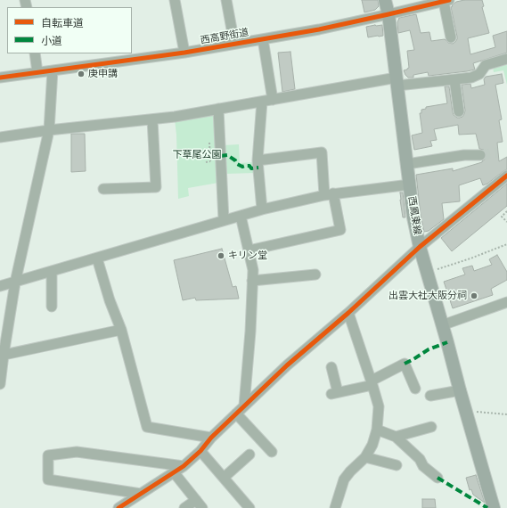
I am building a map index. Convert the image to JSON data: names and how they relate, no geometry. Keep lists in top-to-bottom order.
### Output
{
  "streets": {
    "main road": ["西鳳東線"],
    "street": ["西高野街道"]
  },
  "crossings": [
    ["西高野街道", "西鳳東線"]
  ],
  "parks": ["下草尾公園"],
  "places": ["庚申講", "キリン堂", "出雲大社大阪分祠"],
  "legend": ["自転車道", "小道"]
}
